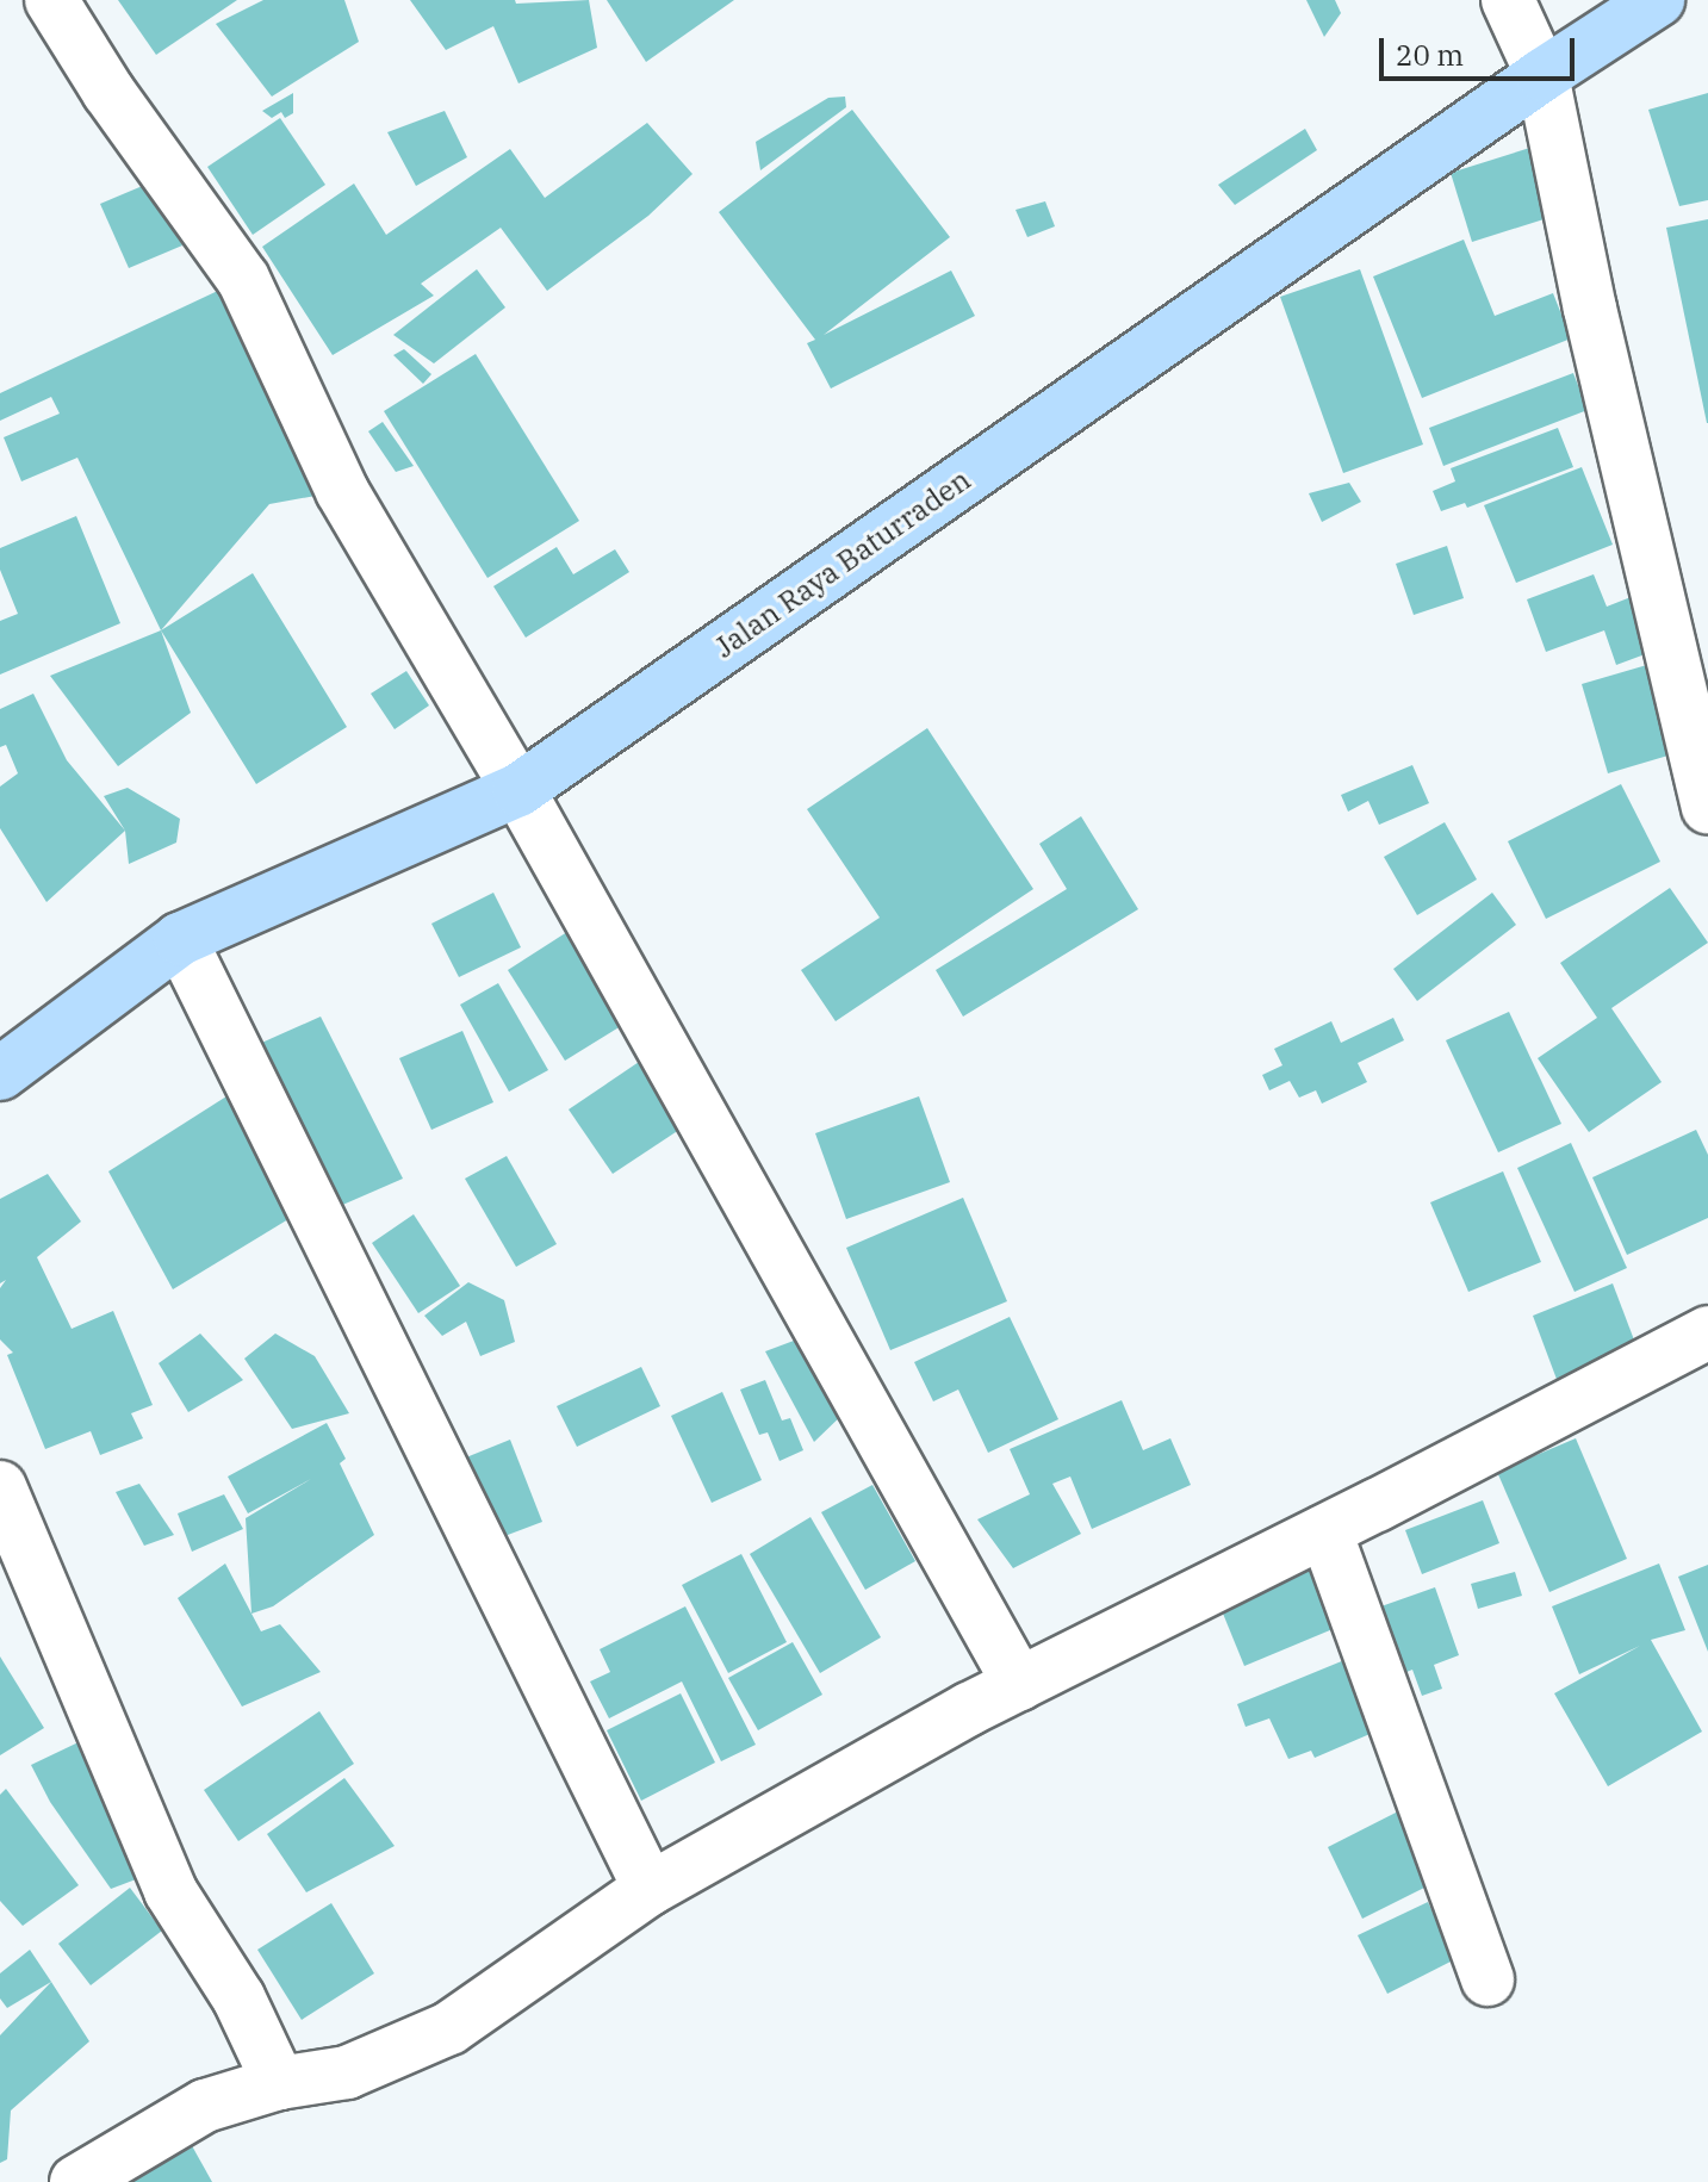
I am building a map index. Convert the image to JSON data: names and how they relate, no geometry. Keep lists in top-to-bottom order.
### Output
{
  "streets": {
    "main road": ["Jalan Raya Baturraden"]
  },
  "scale_bar": "20 m"
}
